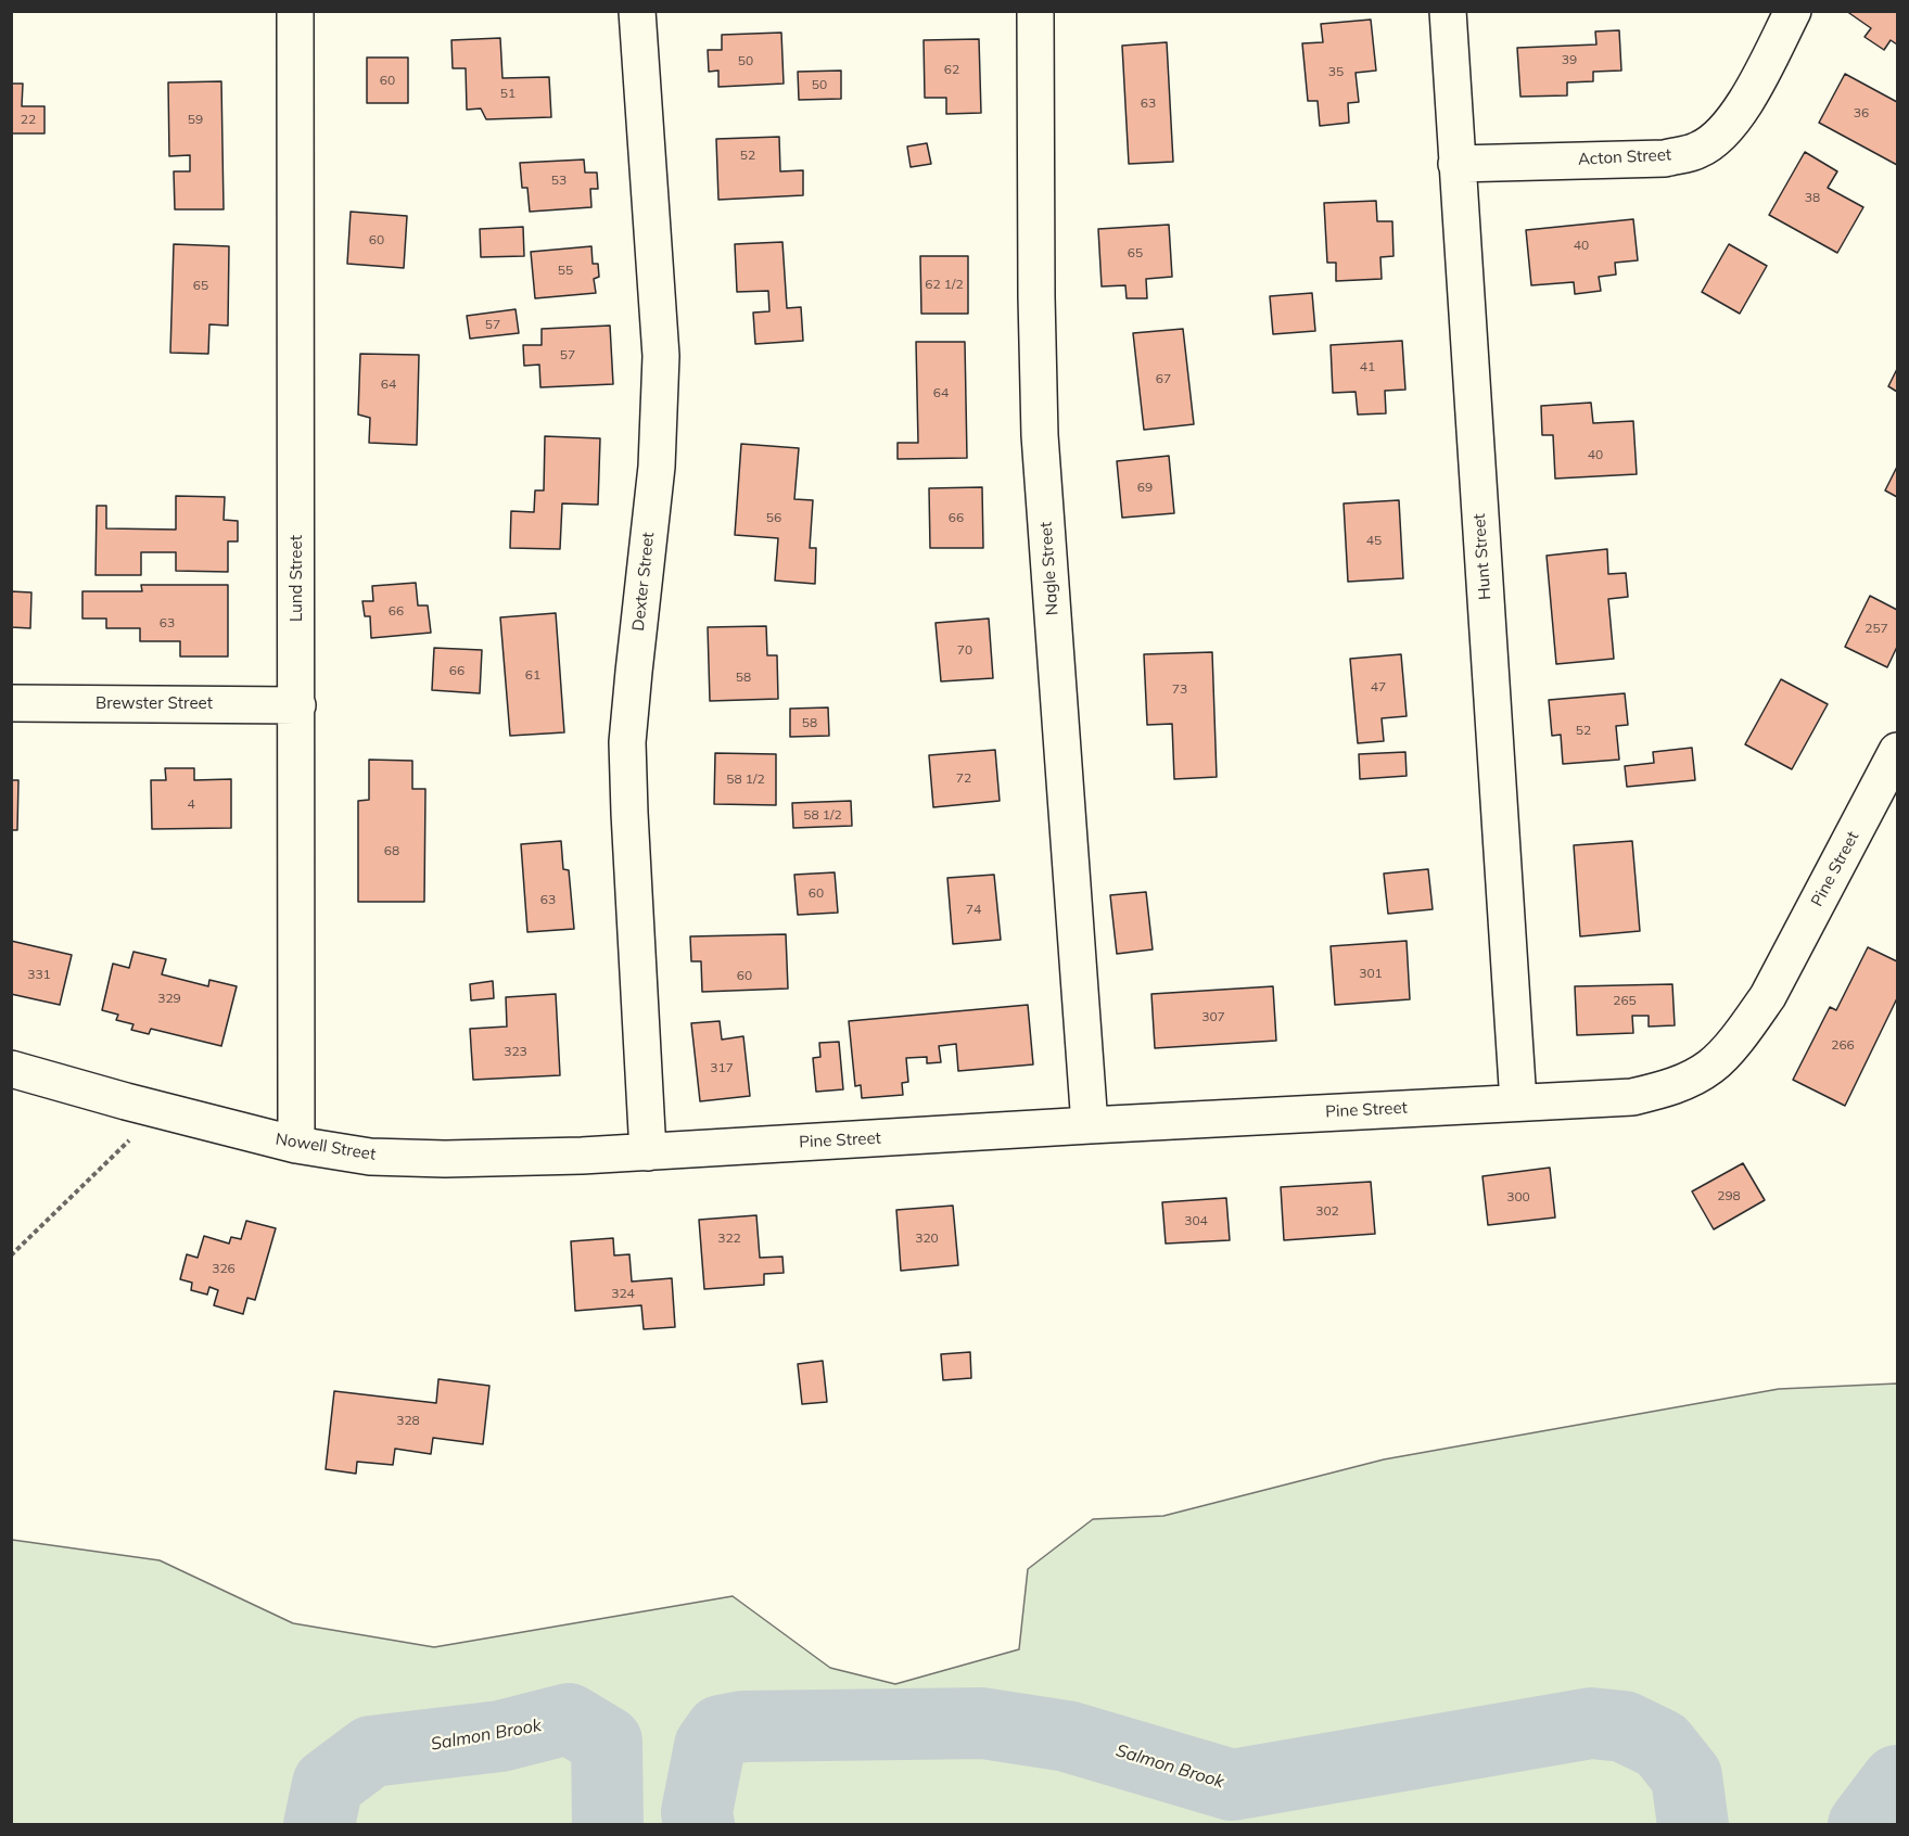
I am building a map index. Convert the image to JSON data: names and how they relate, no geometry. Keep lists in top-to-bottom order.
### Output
{
  "streets": {
    "street": [
      "Acton Street",
      "Hunt Street",
      "Nagle Street",
      "Lund Street",
      "Dexter Street",
      "Brewster Street",
      "Pine Street",
      "Nowell Street"
    ]
  },
  "crossings": [
    ["Acton Street", "Hunt Street"],
    ["Hunt Street", "Pine Street"],
    ["Nagle Street", "Pine Street"],
    ["Lund Street", "Brewster Street"],
    ["Lund Street", "Nowell Street"],
    ["Dexter Street", "Pine Street"],
    ["Dexter Street", "Nowell Street"],
    ["Pine Street", "Nowell Street"]
  ],
  "water": ["Salmon Brook"],
  "house_numbers": [
    "39",
    "50",
    "62",
    "35",
    "60",
    "50",
    "51",
    "63",
    "36",
    "22",
    "59",
    "52",
    "53",
    "38",
    "60",
    "40",
    "65",
    "55",
    "62 1/2",
    "65",
    "57",
    "57",
    "41",
    "67",
    "64",
    "64",
    "40",
    "69",
    "56",
    "66",
    "45",
    "66",
    "63",
    "257",
    "70",
    "66",
    "61",
    "58",
    "47",
    "73",
    "58",
    "52",
    "72",
    "58 1/2",
    "4",
    "58 1/2",
    "68",
    "60",
    "63",
    "74",
    "301",
    "331",
    "60",
    "329",
    "265",
    "307",
    "266",
    "323",
    "317",
    "298",
    "300",
    "302",
    "304",
    "322",
    "320",
    "326",
    "324",
    "328"
  ]
}
